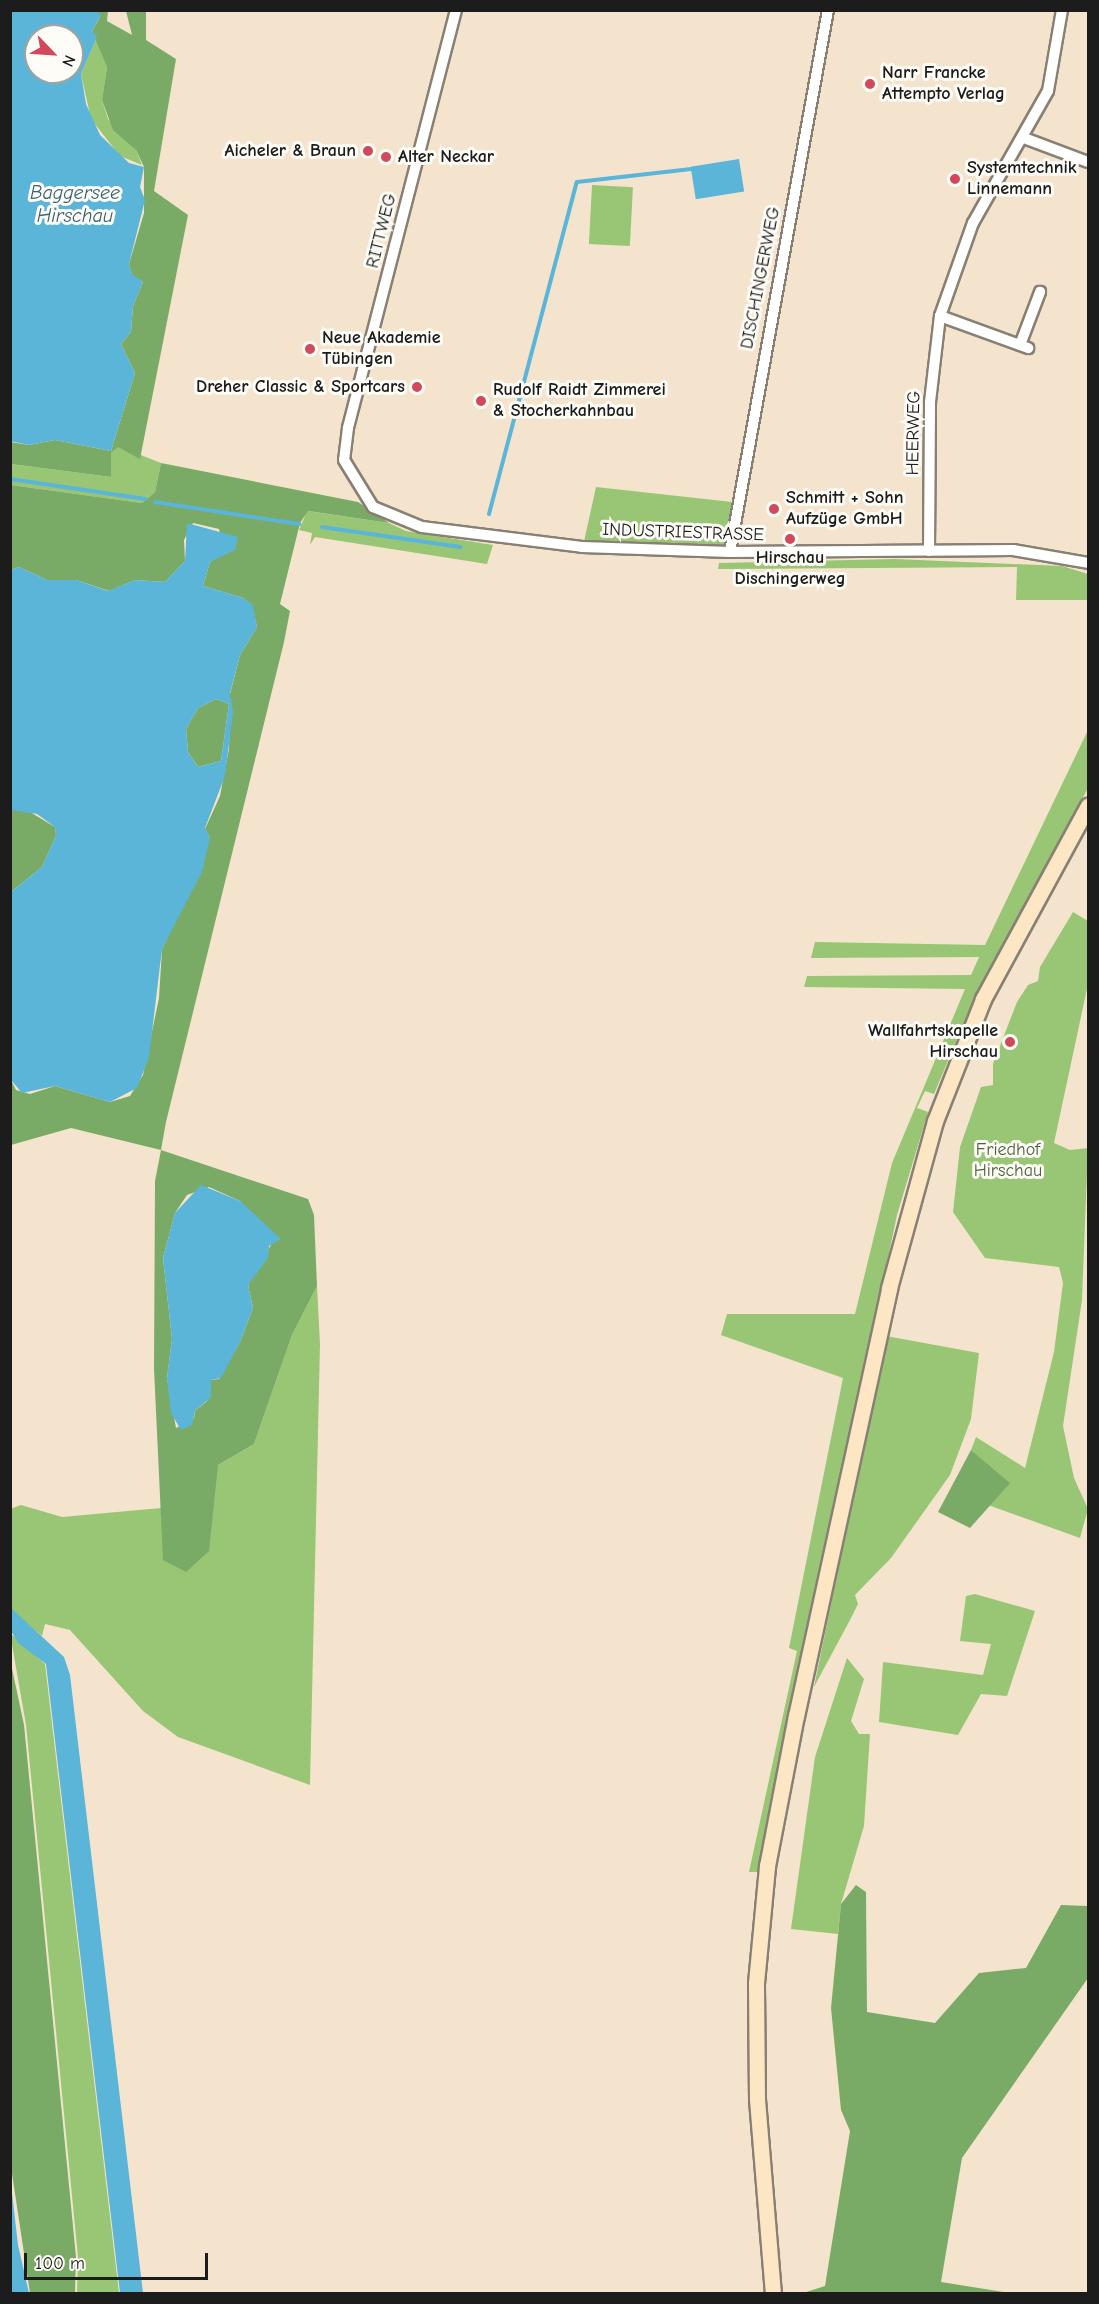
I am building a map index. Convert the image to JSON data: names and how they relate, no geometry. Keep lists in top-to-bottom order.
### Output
{
  "streets": {
    "street": [
      "RITTWEG",
      "DISCHINGERWEG",
      "HEERWEG",
      "INDUSTRIESTRASSE"
    ]
  },
  "crossings": [
    ["RITTWEG", "INDUSTRIESTRASSE"],
    ["DISCHINGERWEG", "INDUSTRIESTRASSE"],
    ["HEERWEG", "INDUSTRIESTRASSE"]
  ],
  "water": ["Baggersee Hirschau"],
  "parks": ["Friedhof Hirschau"],
  "places": [
    "Narr Francke Attempto Verlag",
    "Aicheler & Braun",
    "Alter Neckar",
    "Systemtechnik Linnemann",
    "Neue Akademie Tübingen",
    "Dreher Classic & Sportcars",
    "Rudolf Raidt Zimmerei & Stocherkahnbau",
    "Schmitt + Sohn Aufzüge GmbH",
    "Hirschau Dischingerweg",
    "Wallfahrtskapelle Hirschau"
  ],
  "scale_bar": "100 m",
  "north": "bottom right"
}
